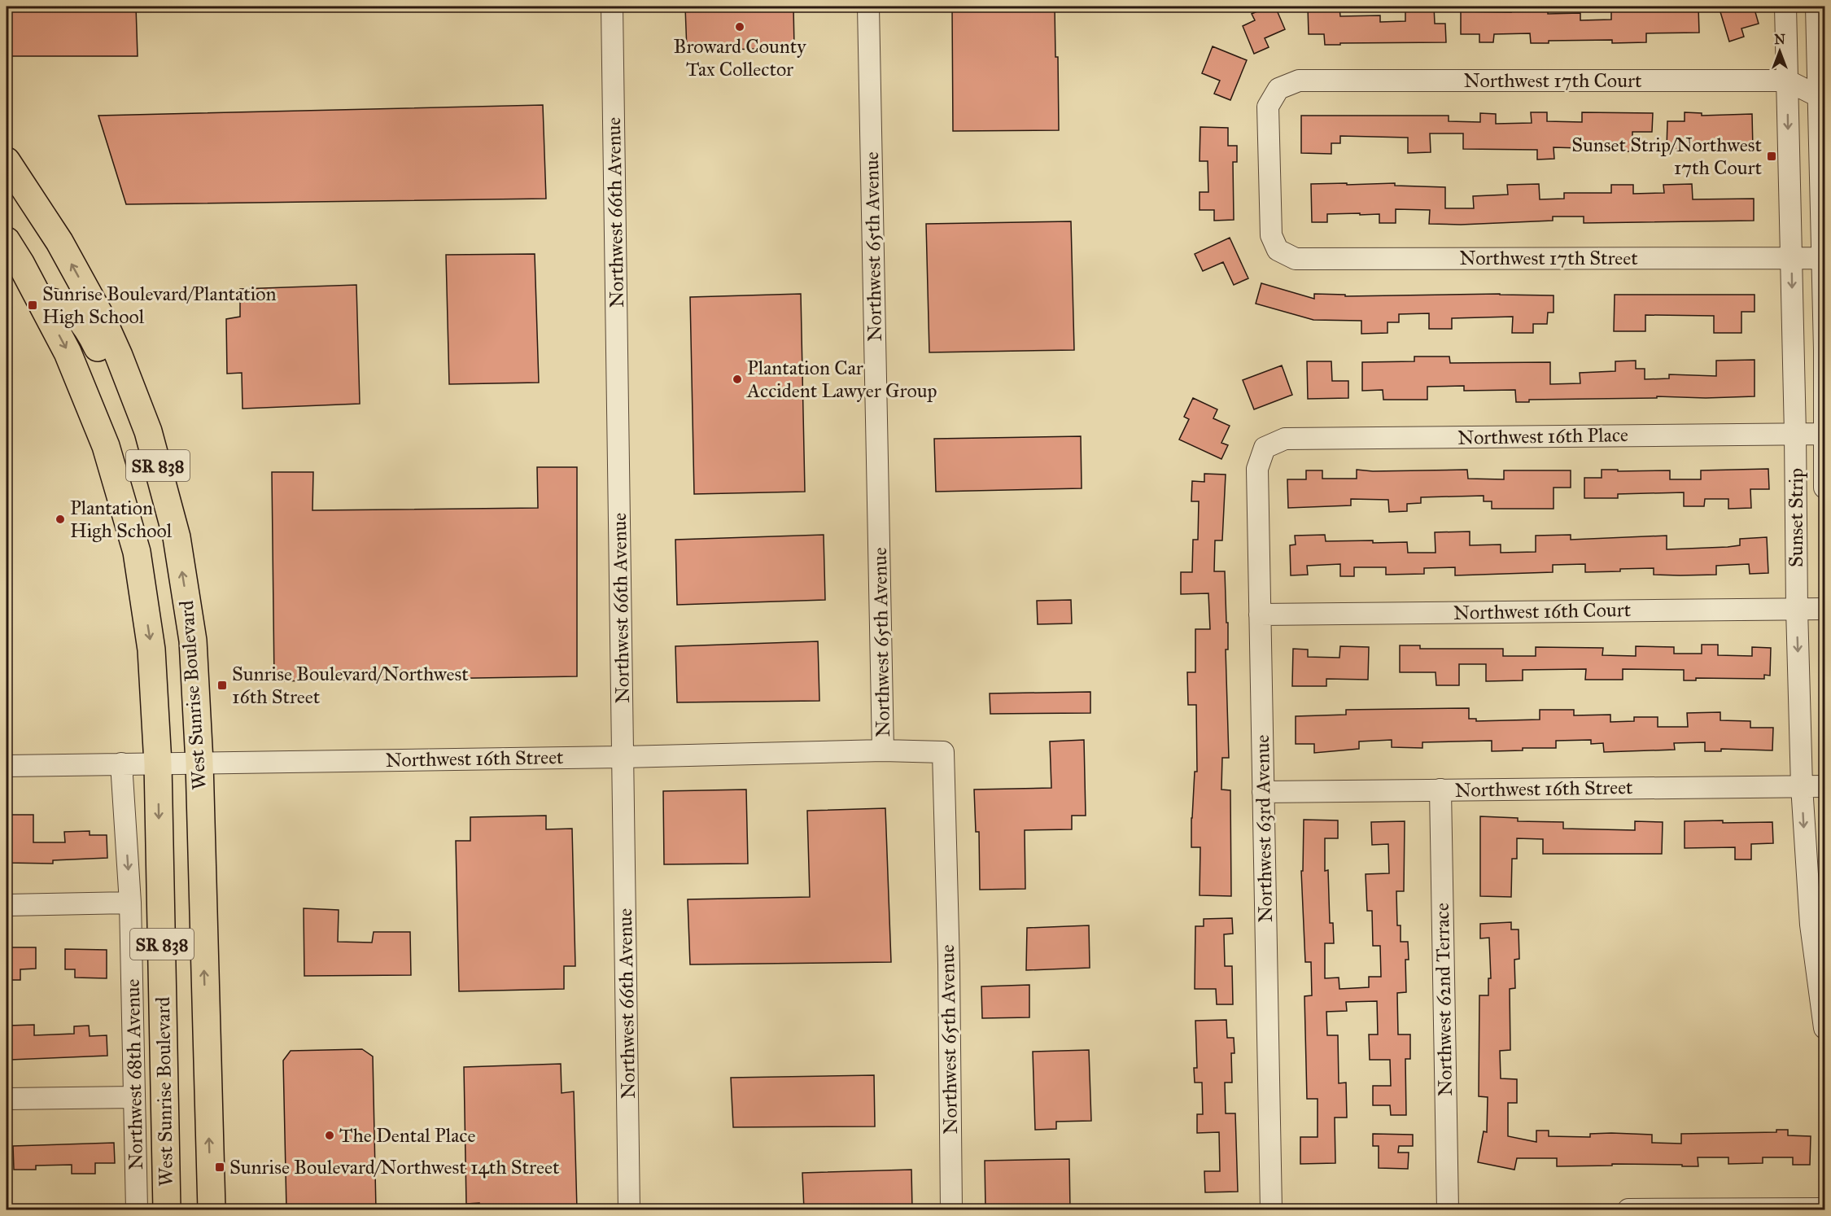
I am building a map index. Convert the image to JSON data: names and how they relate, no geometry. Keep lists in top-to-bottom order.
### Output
{
  "streets": {
    "highway": ["SR 838", "West Sunrise Boulevard"],
    "street": [
      "Northwest 17th Court",
      "Northwest 66th Avenue",
      "Northwest 65th Avenue",
      "Northwest 17th Street",
      "Northwest 16th Place",
      "Sunset Strip",
      "Northwest 16th Court",
      "Northwest 16th Street",
      "Northwest 63rd Avenue",
      "Northwest 62nd Terrace",
      "Northwest 68th Avenue"
    ]
  },
  "crossings": [
    ["Northwest 17th Court", "Northwest 17th Street"],
    ["Northwest 17th Court", "Sunset Strip"],
    ["Northwest 66th Avenue", "Northwest 16th Street"],
    ["Northwest 65th Avenue", "Northwest 16th Street"],
    ["Northwest 17th Street", "Sunset Strip"],
    ["Northwest 16th Place", "Sunset Strip"],
    ["Northwest 16th Place", "Northwest 63rd Avenue"],
    ["Sunset Strip", "Northwest 16th Court"],
    ["Sunset Strip", "Northwest 16th Street"],
    ["Northwest 16th Court", "Northwest 63rd Avenue"],
    ["West Sunrise Boulevard", "Northwest 16th Street"],
    ["Northwest 16th Street", "Northwest 63rd Avenue"],
    ["Northwest 16th Street", "Northwest 62nd Terrace"],
    ["Northwest 16th Street", "Northwest 68th Avenue"]
  ],
  "places": {
    "other": [
      "Broward County Tax Collector",
      "Plantation Car Accident Lawyer Group",
      "Plantation High School",
      "The Dental Place"
    ],
    "transit": [
      "Sunset Strip/Northwest 17th Court",
      "Sunrise Boulevard/Plantation High School",
      "Sunrise Boulevard/Northwest 16th Street",
      "Sunrise Boulevard/Northwest 14th Street"
    ]
  },
  "north": "top"
}
